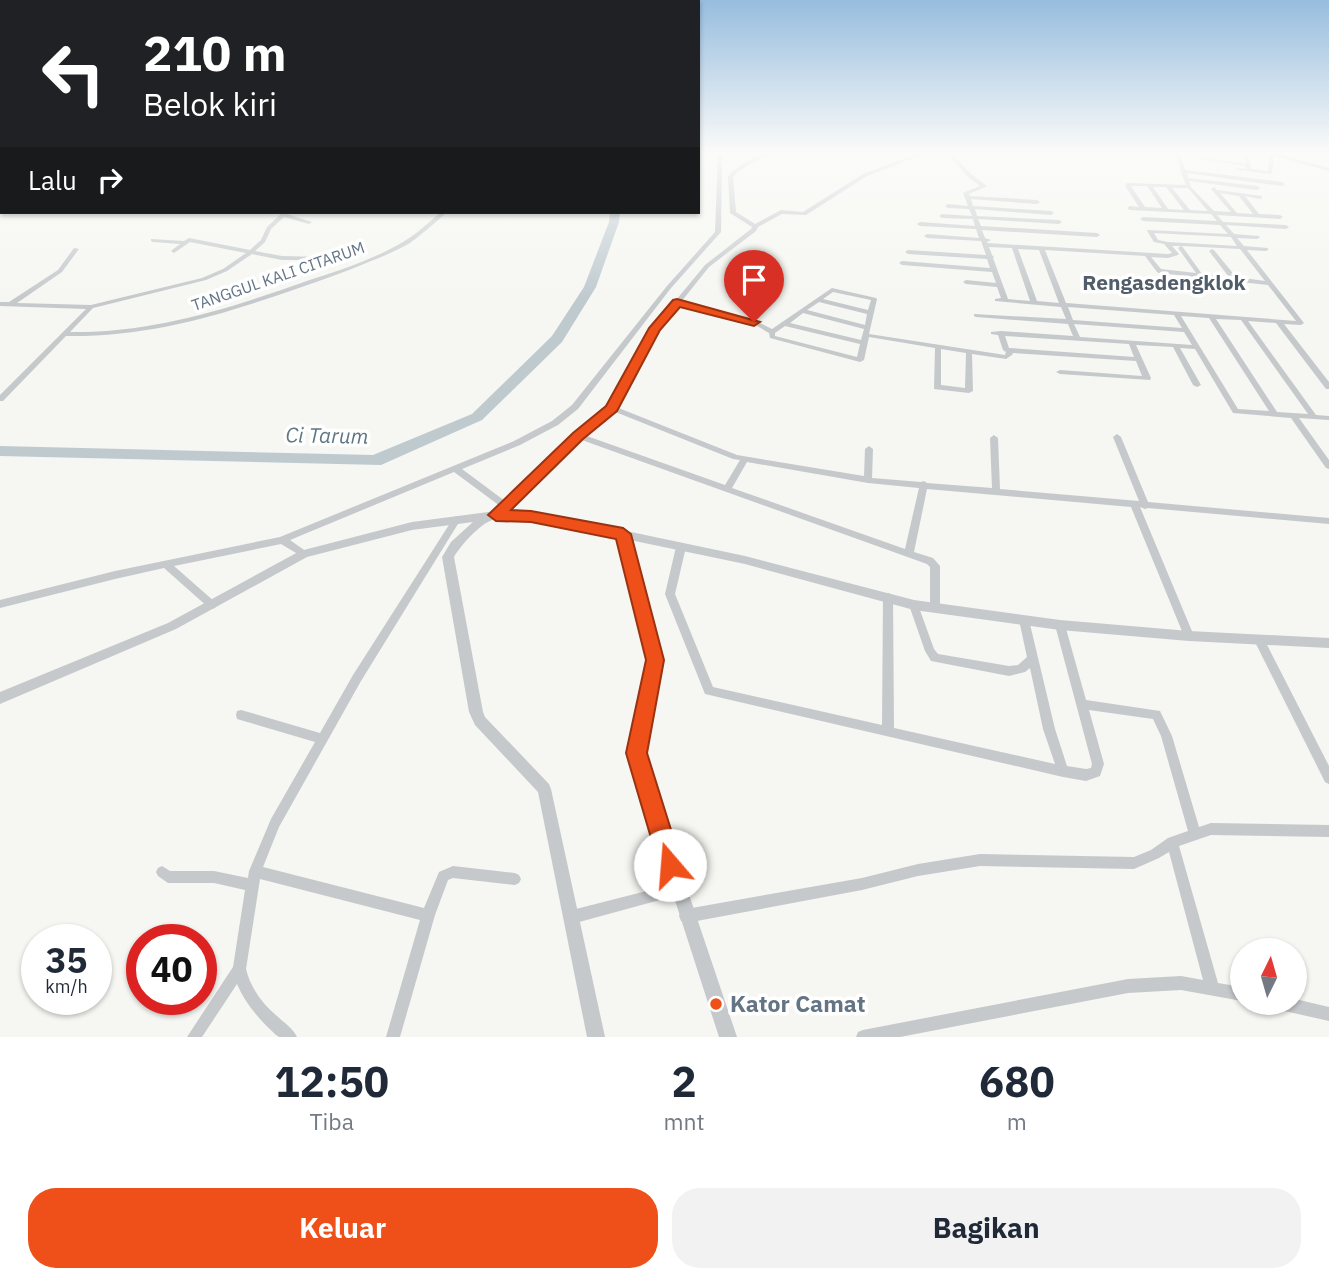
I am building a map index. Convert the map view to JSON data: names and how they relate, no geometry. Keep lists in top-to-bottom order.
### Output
{
  "streets": {
    "street": ["TANGGUL KALI CITARUM"]
  },
  "districts": ["Rengasdengklok"],
  "water": ["Ci Tarum"],
  "places": ["Kator Camat"],
  "north": "top",
  "page": {
    "turn": ["210 m", "Belok kiri"],
    "then": "Lalu",
    "speed": "35 km/h",
    "limit": "40",
    "eta": [
      "12:50",
      "Tiba",
      "2",
      "mnt",
      "680",
      "m"
    ],
    "buttons": ["Keluar", "Bagikan"]
  }
}
